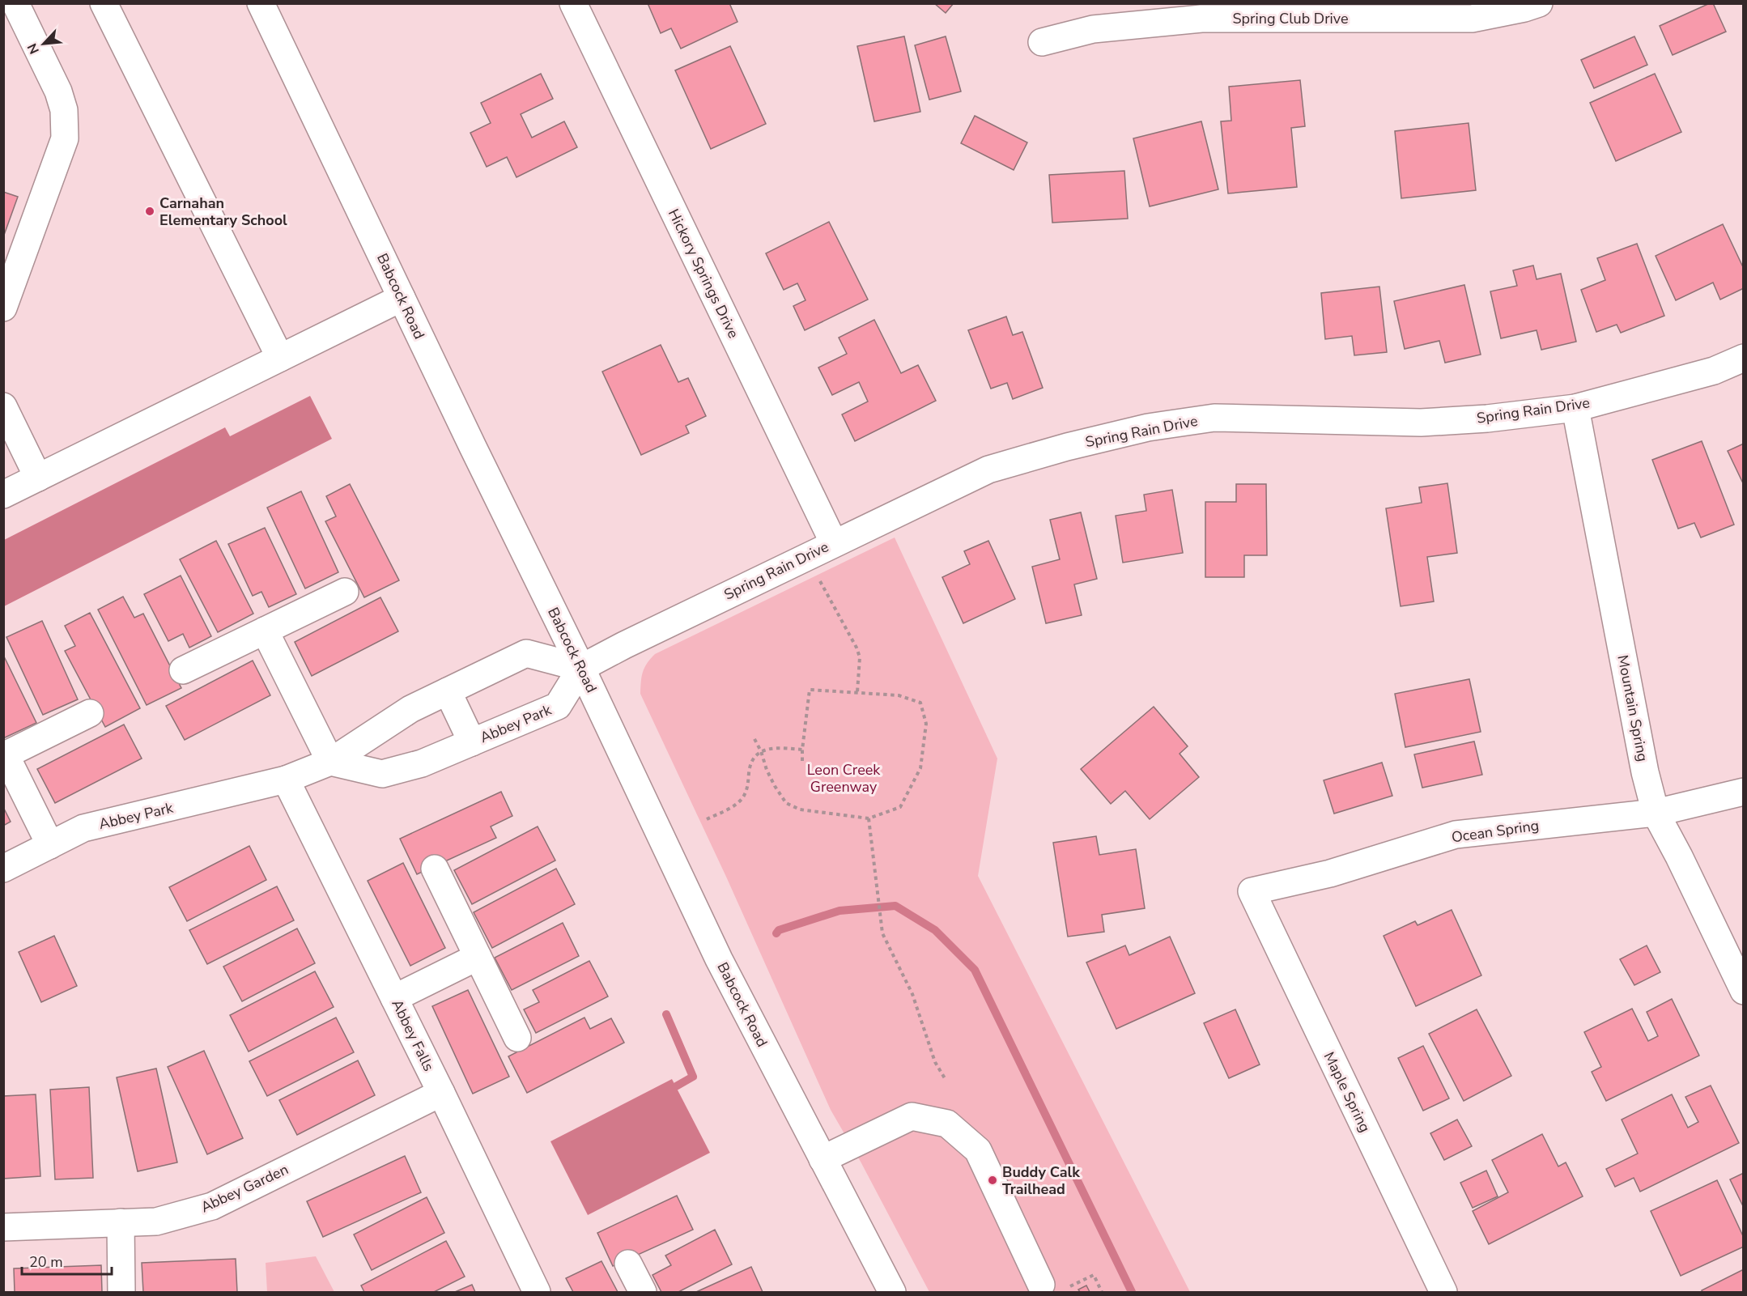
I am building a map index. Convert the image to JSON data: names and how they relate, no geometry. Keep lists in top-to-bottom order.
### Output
{
  "streets": {
    "street": [
      "Spring Club Drive",
      "Hickory Springs Drive",
      "Babcock Road",
      "Spring Rain Drive",
      "Mountain Spring",
      "Abbey Park",
      "Ocean Spring",
      "Abbey Falls",
      "Maple Spring",
      "Abbey Garden"
    ]
  },
  "crossings": [
    ["Hickory Springs Drive", "Spring Rain Drive"],
    ["Babcock Road", "Spring Rain Drive"],
    ["Babcock Road", "Abbey Park"],
    ["Spring Rain Drive", "Mountain Spring"],
    ["Spring Rain Drive", "Abbey Park"],
    ["Mountain Spring", "Ocean Spring"],
    ["Abbey Park", "Abbey Falls"],
    ["Ocean Spring", "Maple Spring"],
    ["Abbey Falls", "Abbey Garden"]
  ],
  "parks": ["Leon Creek Greenway"],
  "places": ["Carnahan Elementary School", "Buddy Calk Trailhead"],
  "scale_bar": "20 m",
  "north": "bottom left"
}
